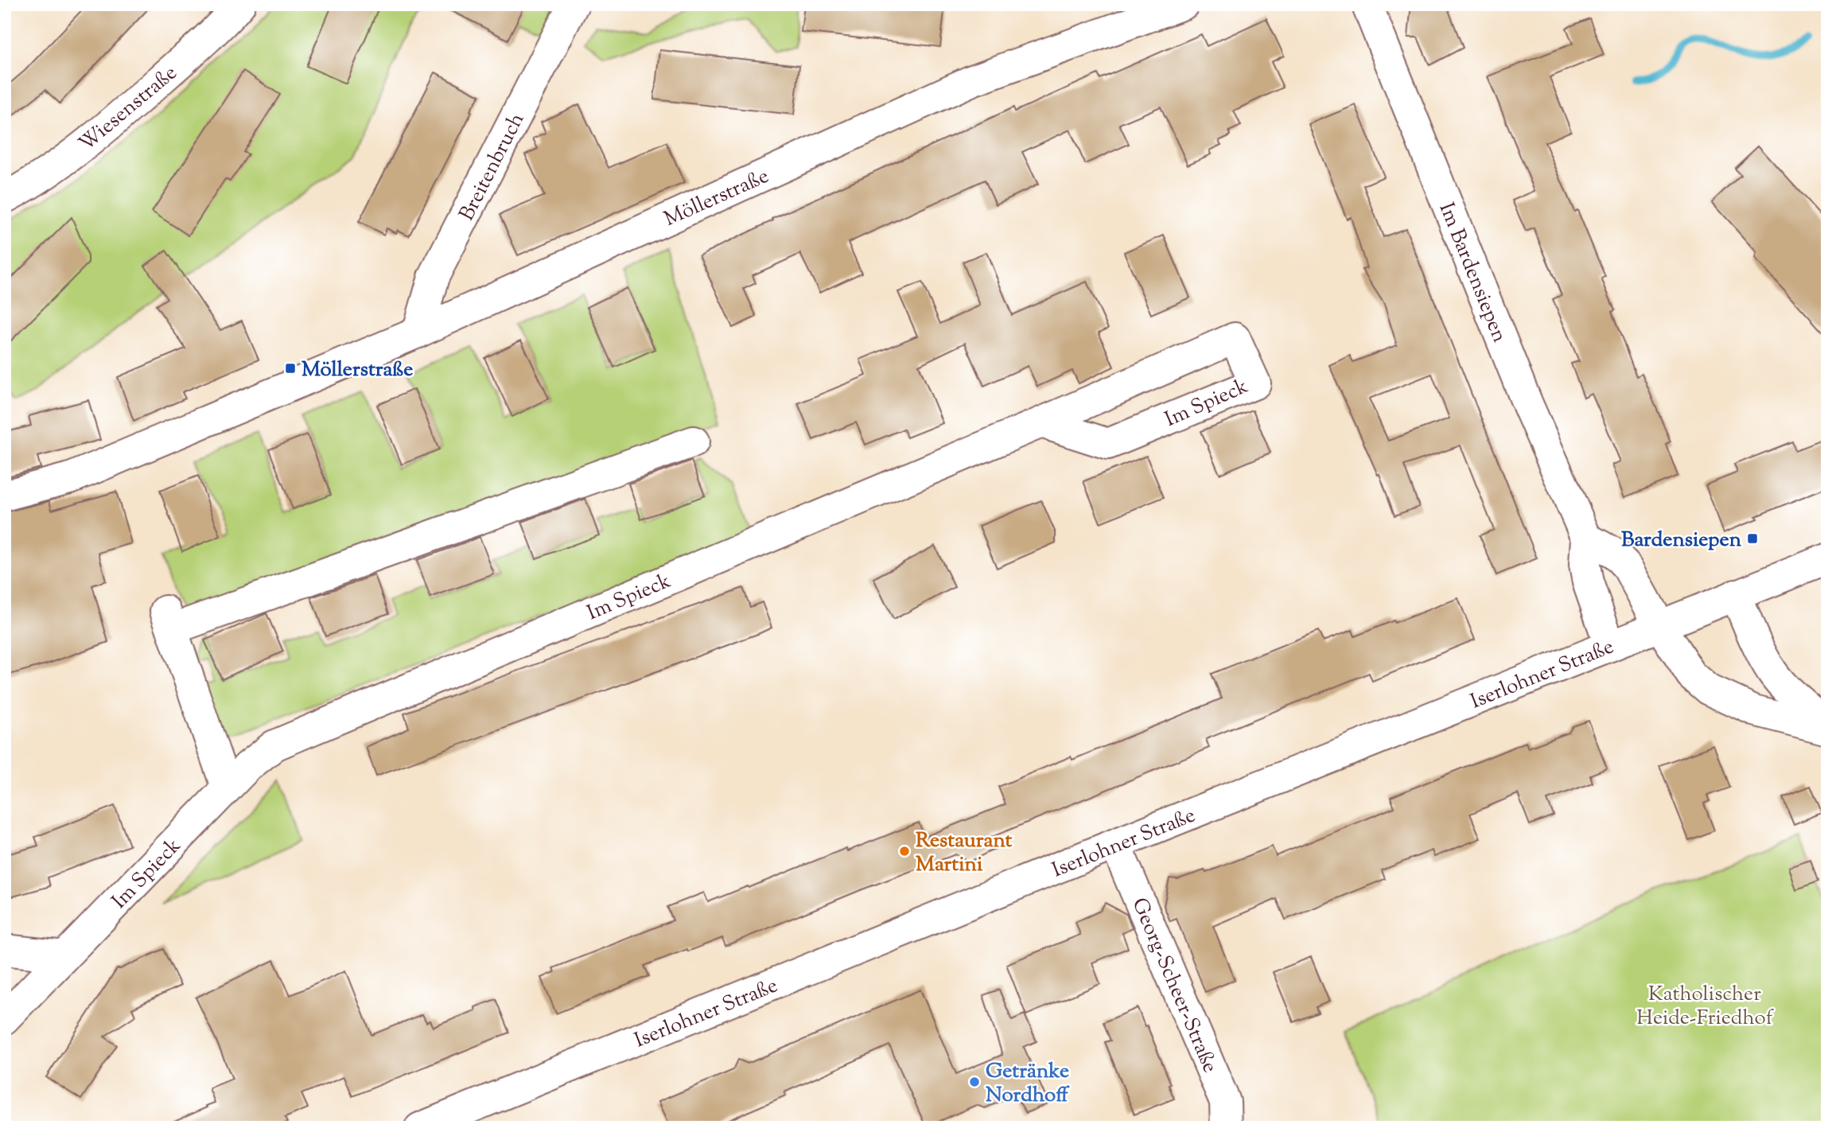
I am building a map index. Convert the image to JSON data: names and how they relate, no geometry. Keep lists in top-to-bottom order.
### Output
{
  "streets": {
    "street": [
      "Wiesenstraße",
      "Breitenbruch",
      "Möllerstraße",
      "Im Bardensiepen",
      "Im Spieck",
      "Iserlohner Straße",
      "Georg-Scheer-Straße"
    ]
  },
  "crossings": [
    ["Breitenbruch", "Möllerstraße"],
    ["Im Bardensiepen", "Iserlohner Straße"],
    ["Iserlohner Straße", "Georg-Scheer-Straße"]
  ],
  "parks": ["Katholischer Heide-Friedhof"],
  "places": {
    "transit": ["Möllerstraße", "Bardensiepen"],
    "other": ["Restaurant Martini", "Getränke Nordhoff"]
  }
}
